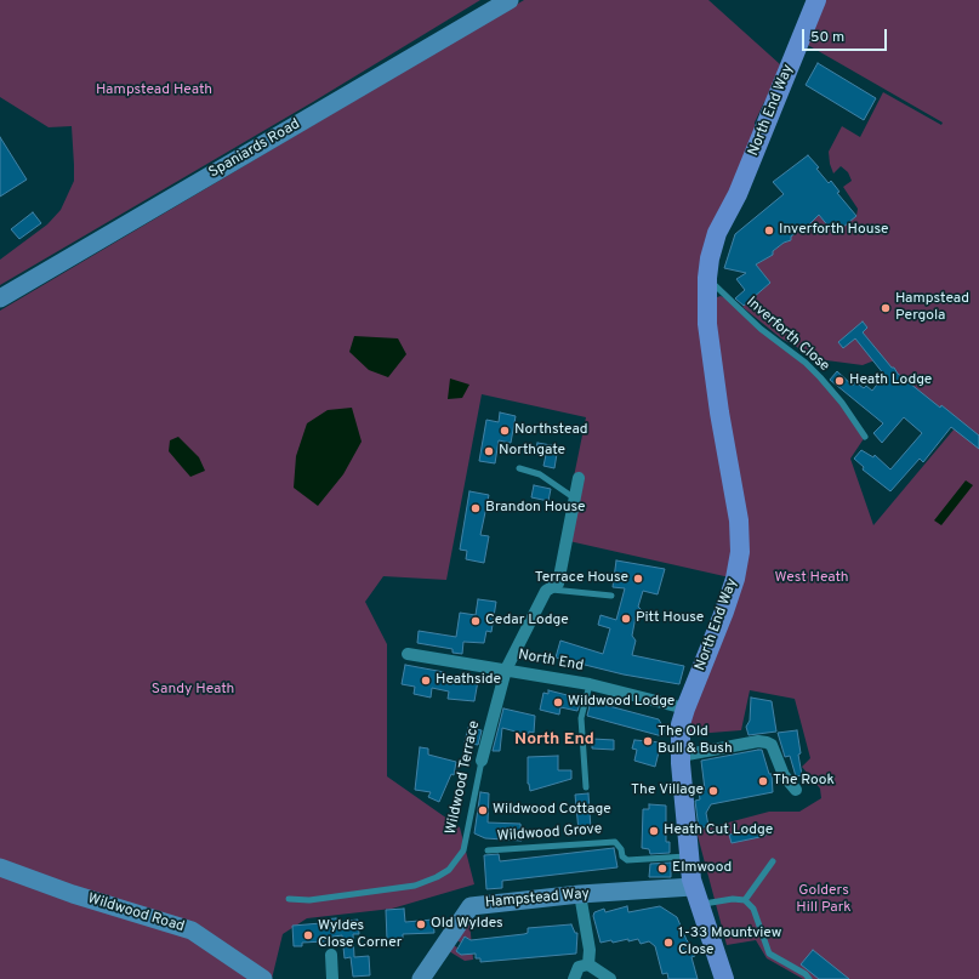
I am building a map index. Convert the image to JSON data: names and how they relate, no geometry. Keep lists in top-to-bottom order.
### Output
{
  "streets": {
    "main road": ["North End Way"],
    "street": [
      "Spaniards Road",
      "North End",
      "Wildwood Terrace",
      "Hampstead Way",
      "Wildwood Road"
    ],
    "lane": ["Inverforth Close", "Wildwood Grove"]
  },
  "crossings": [
    ["North End Way", "Inverforth Close"],
    ["North End Way", "North End"],
    ["North End Way", "Wildwood Grove"],
    ["North End Way", "Hampstead Way"],
    ["North End", "Wildwood Terrace"]
  ],
  "districts": ["North End"],
  "parks": [
    "Hampstead Heath",
    "West Heath",
    "Sandy Heath",
    "Golders Hill Park"
  ],
  "places": [
    "Inverforth House",
    "Hampstead Pergola",
    "Heath Lodge",
    "Northstead",
    "Northgate",
    "Brandon House",
    "Terrace House",
    "Pitt House",
    "Cedar Lodge",
    "Heathside",
    "Wildwood Lodge",
    "The Old Bull & Bush",
    "The Rook",
    "The Village",
    "Wildwood Cottage",
    "Heath Cut Lodge",
    "Elmwood",
    "Old Wyldes",
    "Wyldes Close Corner",
    "1-33 Mountview Close"
  ],
  "scale_bar": "50 m"
}
